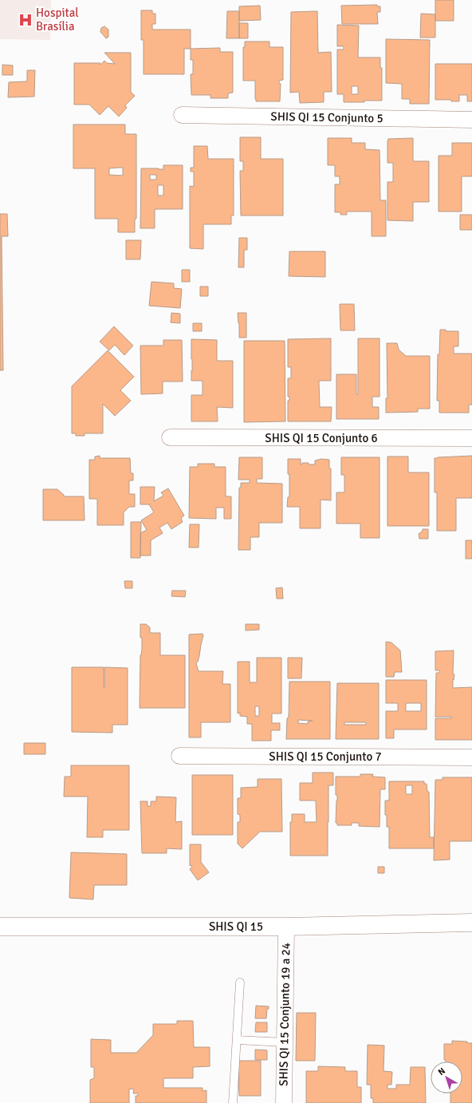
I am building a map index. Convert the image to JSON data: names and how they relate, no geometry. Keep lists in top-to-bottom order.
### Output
{
  "streets": {
    "street": [
      "SHIS QI 15 Conjunto 5",
      "SHIS QI 15 Conjunto 6",
      "SHIS QI 15 Conjunto 7",
      "SHIS QI 15",
      "SHIS QI 15 Conjunto 19 a 24"
    ]
  },
  "crossings": [
    ["SHIS QI 15", "SHIS QI 15 Conjunto 19 a 24"]
  ],
  "places": {
    "hospital": ["Hospital Brasília"]
  },
  "north": "top left"
}
